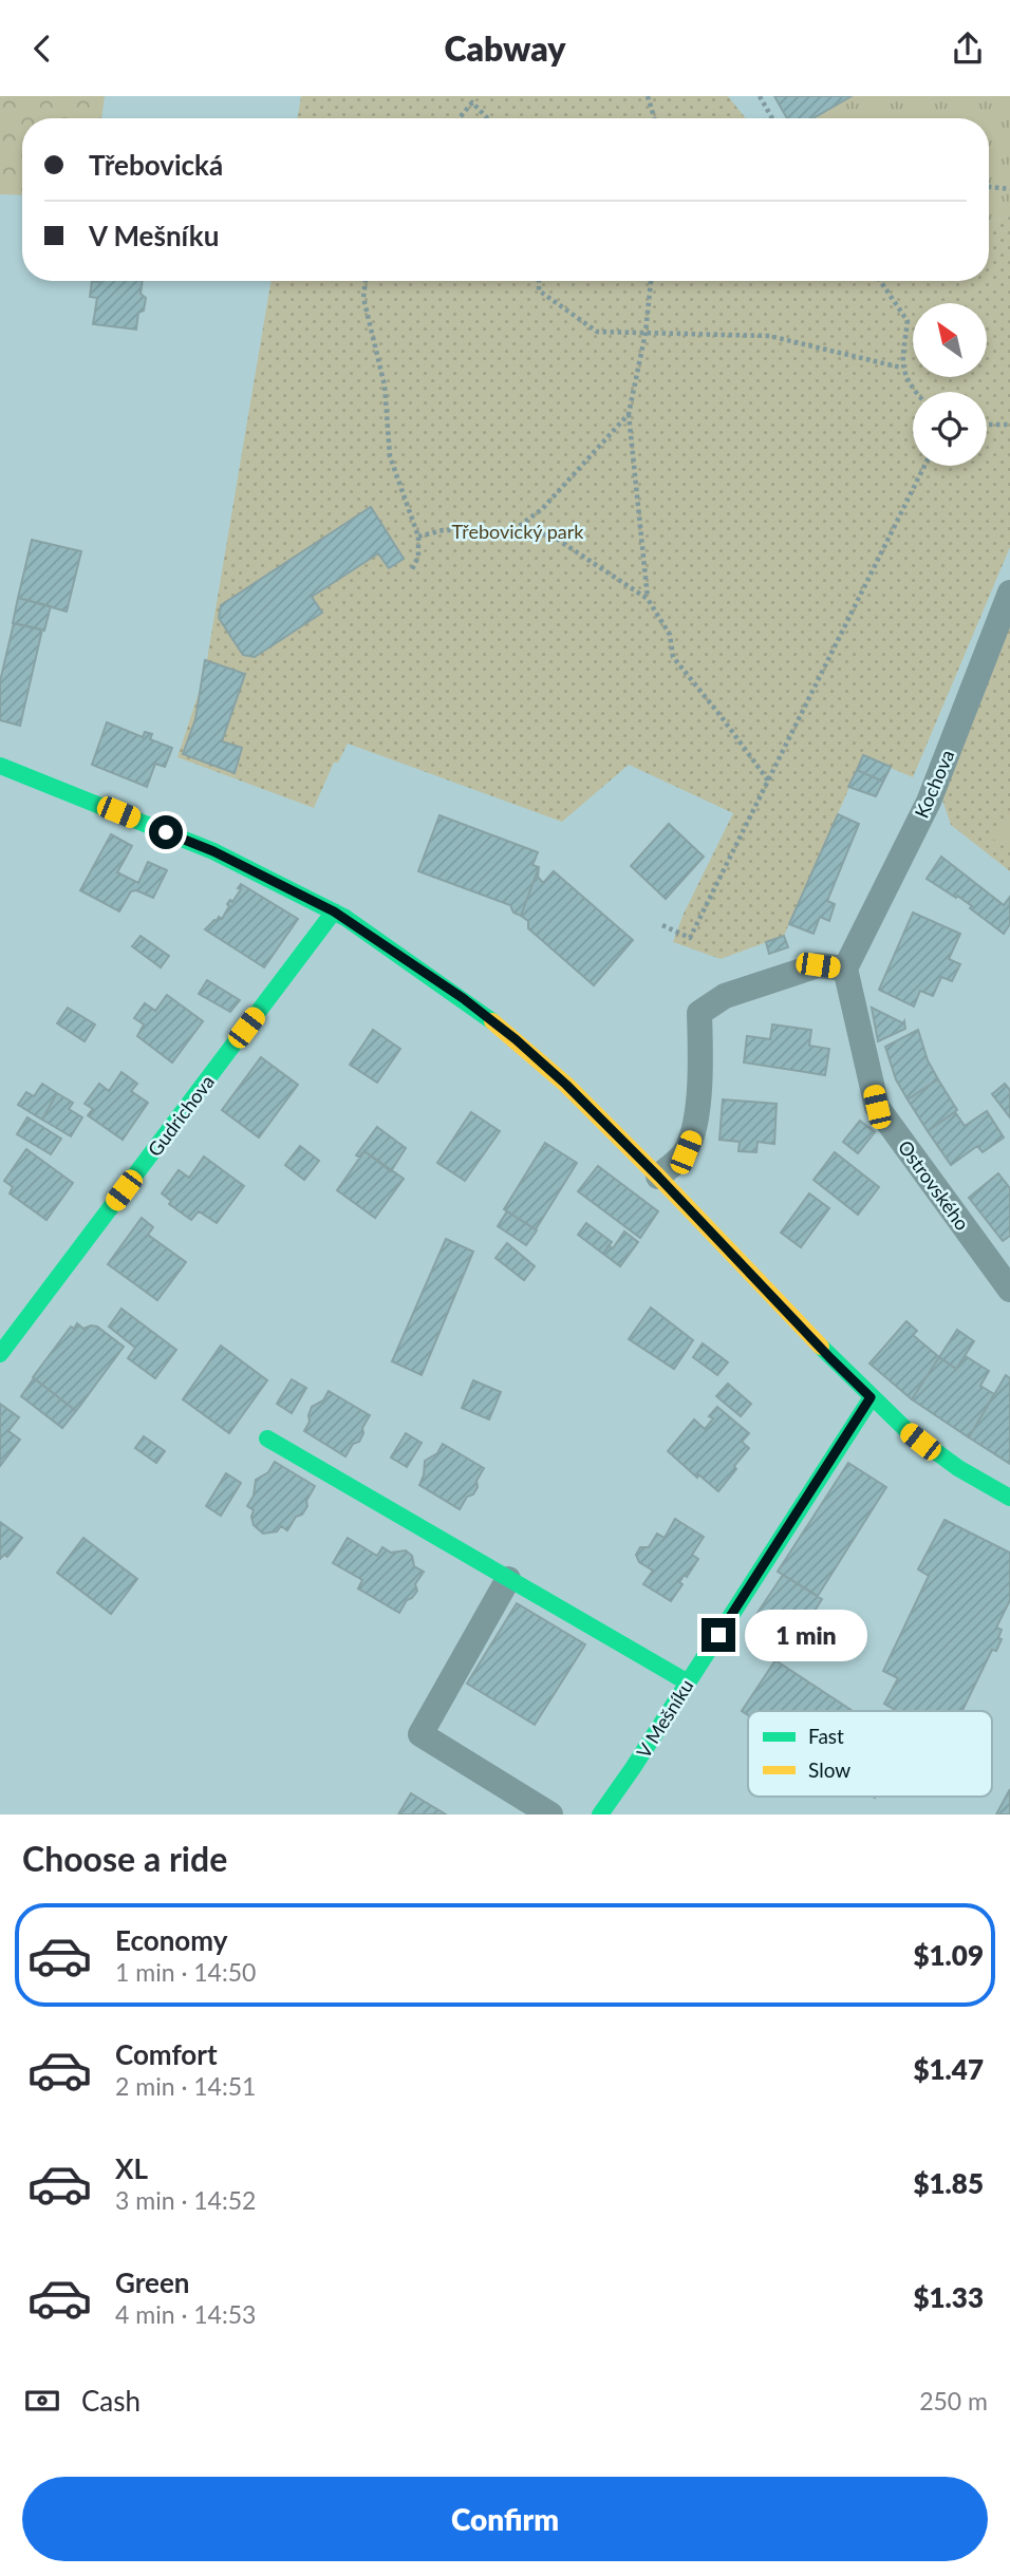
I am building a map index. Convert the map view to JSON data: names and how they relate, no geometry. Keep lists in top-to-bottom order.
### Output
{
  "streets": {
    "street": [
      "Kochova",
      "Gudrichova",
      "Ostrovského",
      "V Mešníku"
    ]
  },
  "crossings": [
    ["Kochova", "Ostrovského"]
  ],
  "parks": ["Třebovický park"],
  "legend": ["Fast", "Slow"],
  "north": "top left",
  "page": {
    "header": "Cabway",
    "banner": ["Třebovická", "V Mešníku"],
    "bubble": "1 min",
    "heading": "Choose a ride",
    "list": [
      {
        "name": "Economy",
        "note": "1 min · 14:50",
        "value": "$1.09"
      },
      {
        "name": "Comfort",
        "note": "2 min · 14:51",
        "value": "$1.47"
      },
      {
        "name": "XL",
        "note": "3 min · 14:52",
        "value": "$1.85"
      },
      {
        "name": "Green",
        "note": "4 min · 14:53",
        "value": "$1.33"
      }
    ],
    "pay": ["Cash", "250 m"],
    "buttons": "Confirm"
  }
}
